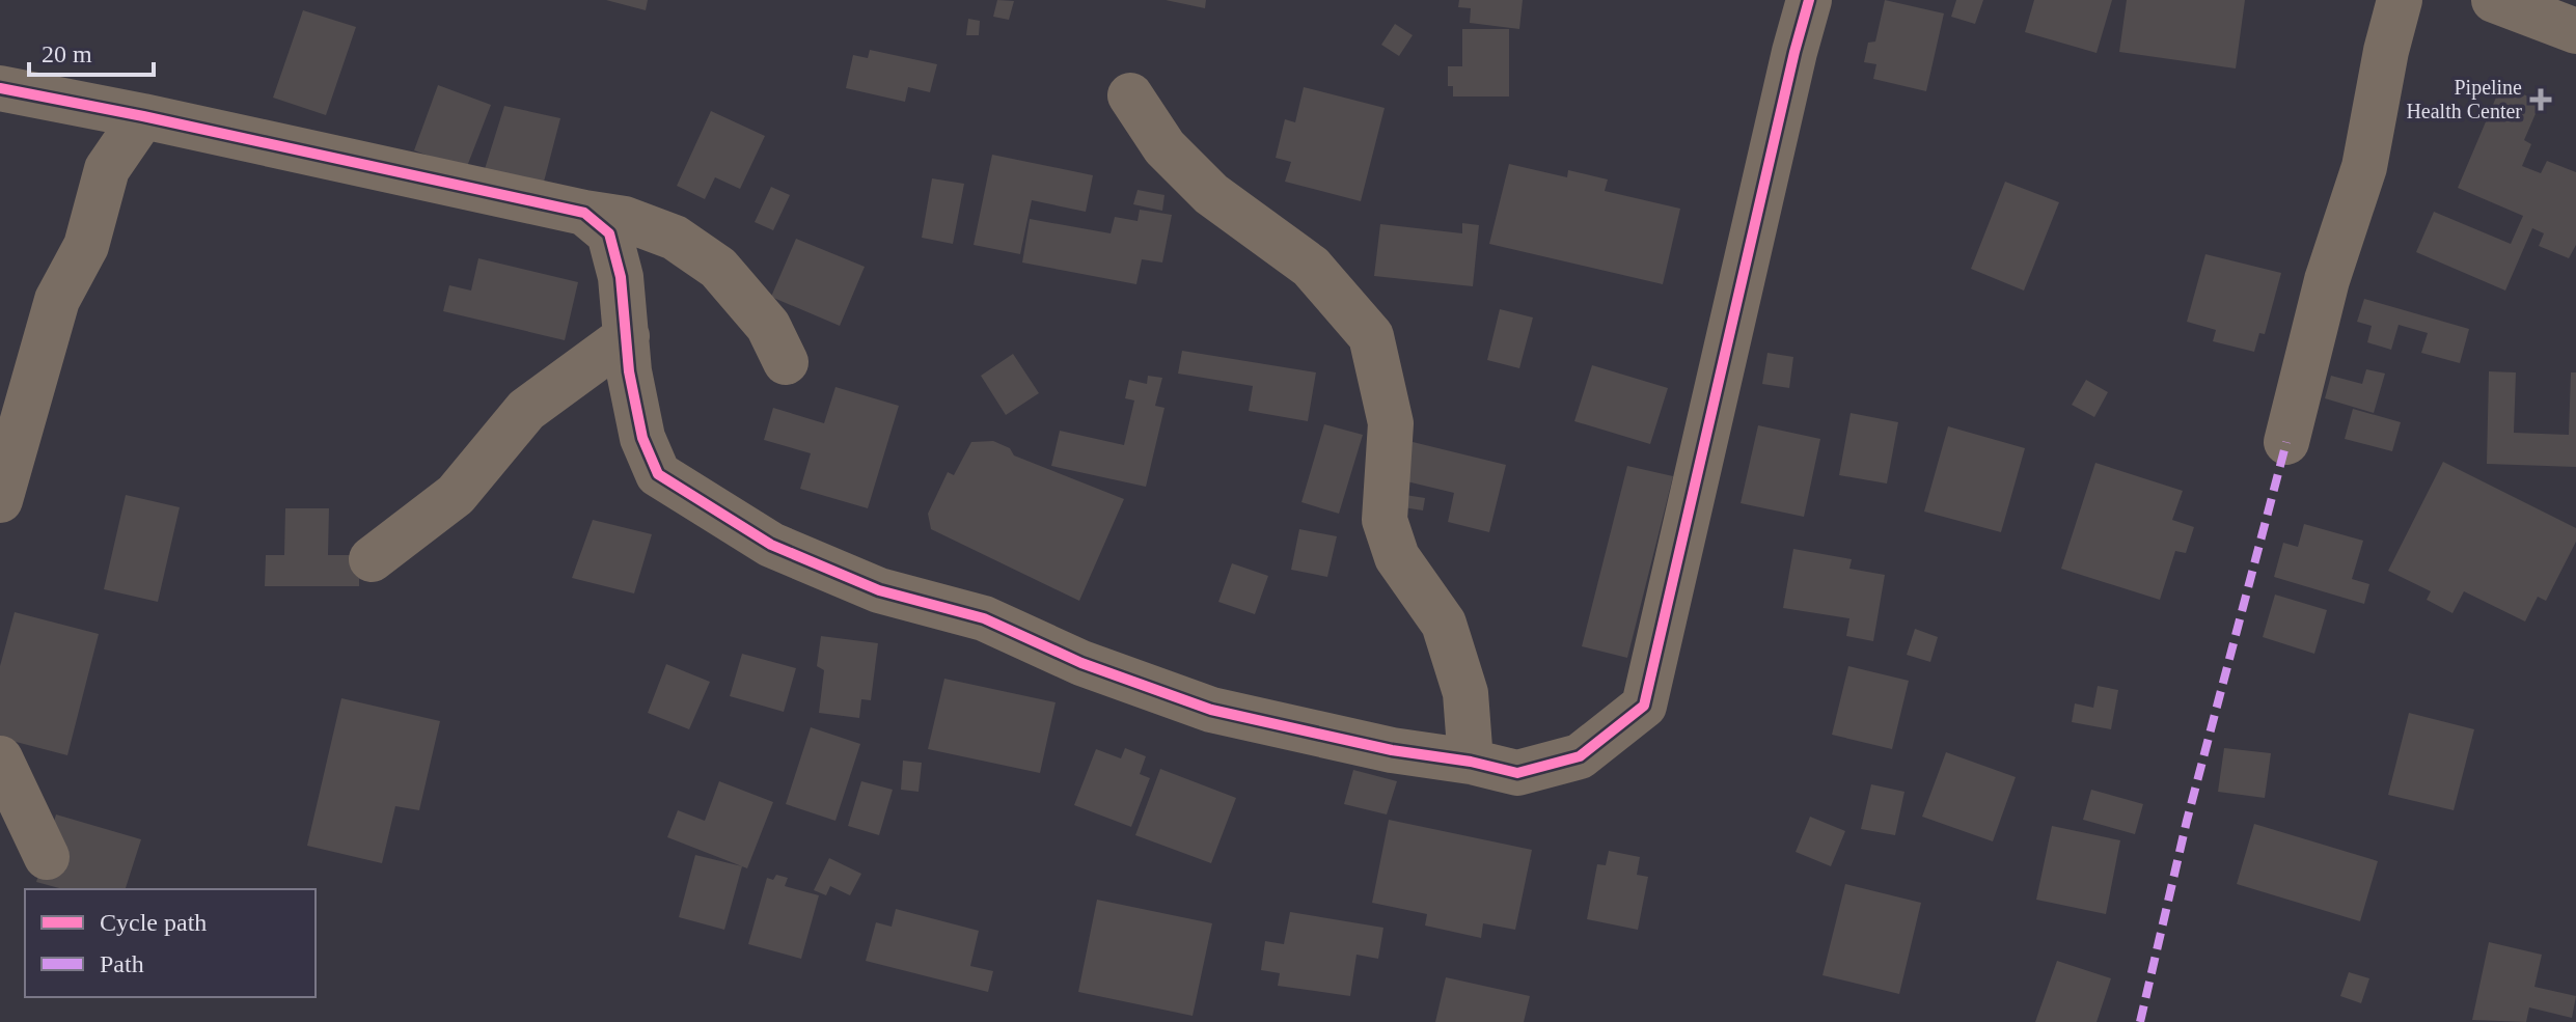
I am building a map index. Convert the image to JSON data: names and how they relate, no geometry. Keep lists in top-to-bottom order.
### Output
{
  "places": {
    "health": ["Pipeline Health Center"]
  },
  "legend": ["Cycle path", "Path"],
  "scale_bar": "20 m"
}
